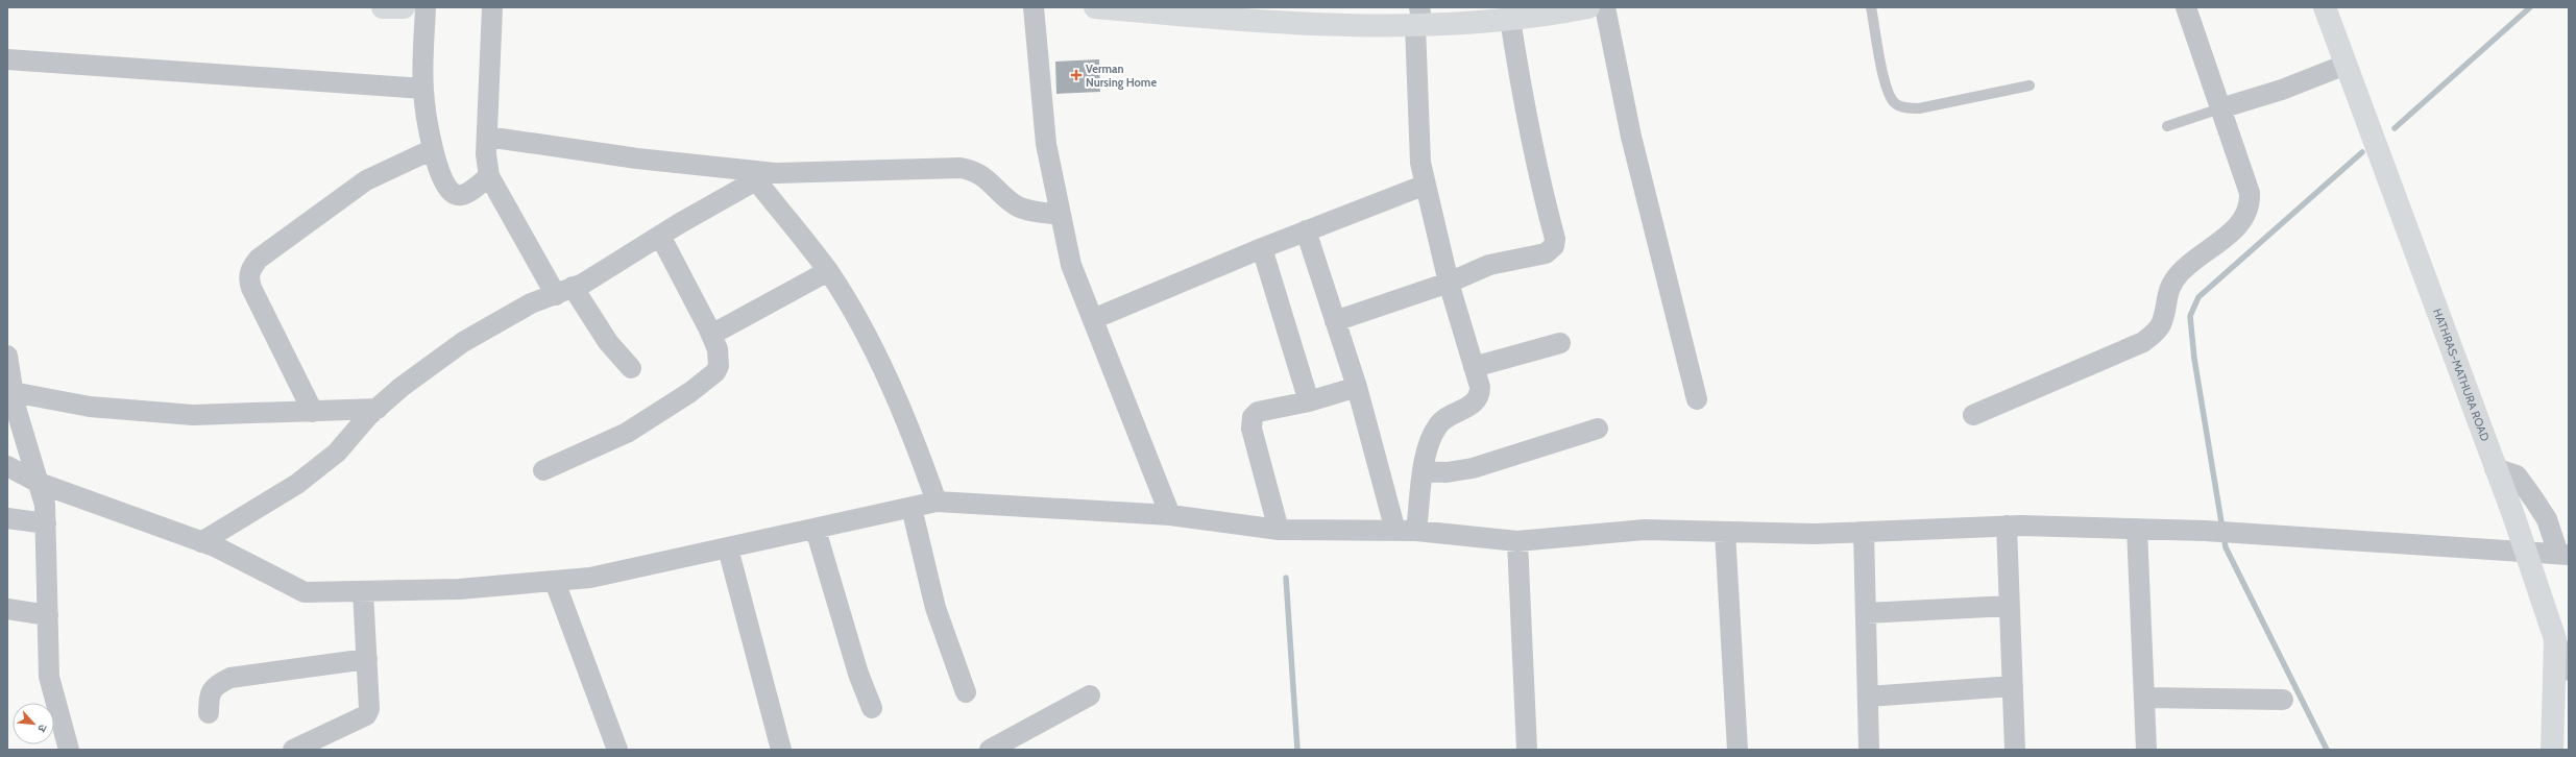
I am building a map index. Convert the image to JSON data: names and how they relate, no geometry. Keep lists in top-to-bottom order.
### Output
{
  "streets": {
    "highway": ["HATHRAS-MATHURA ROAD"]
  },
  "places": {
    "health": ["Verman Nursing Home"]
  },
  "north": "bottom right"
}
